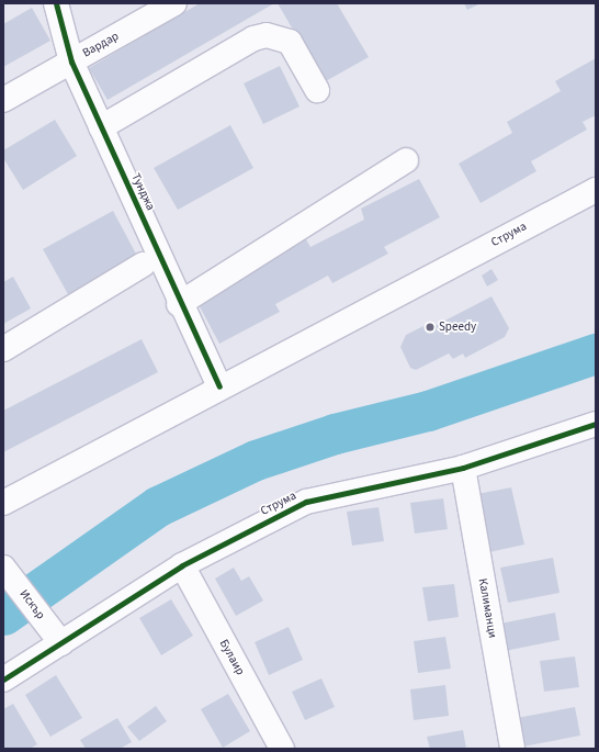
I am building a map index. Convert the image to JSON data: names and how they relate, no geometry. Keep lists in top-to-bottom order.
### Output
{
  "streets": {
    "street": [
      "Вардар",
      "Тунджа",
      "Струма",
      "Искър",
      "Калиманци",
      "Булаир"
    ]
  },
  "crossings": [
    ["Вардар", "Тунджа"],
    ["Тунджа", "Струма"],
    ["Струма", "Искър"],
    ["Струма", "Калиманци"],
    ["Струма", "Булаир"]
  ],
  "places": ["Speedy"]
}
